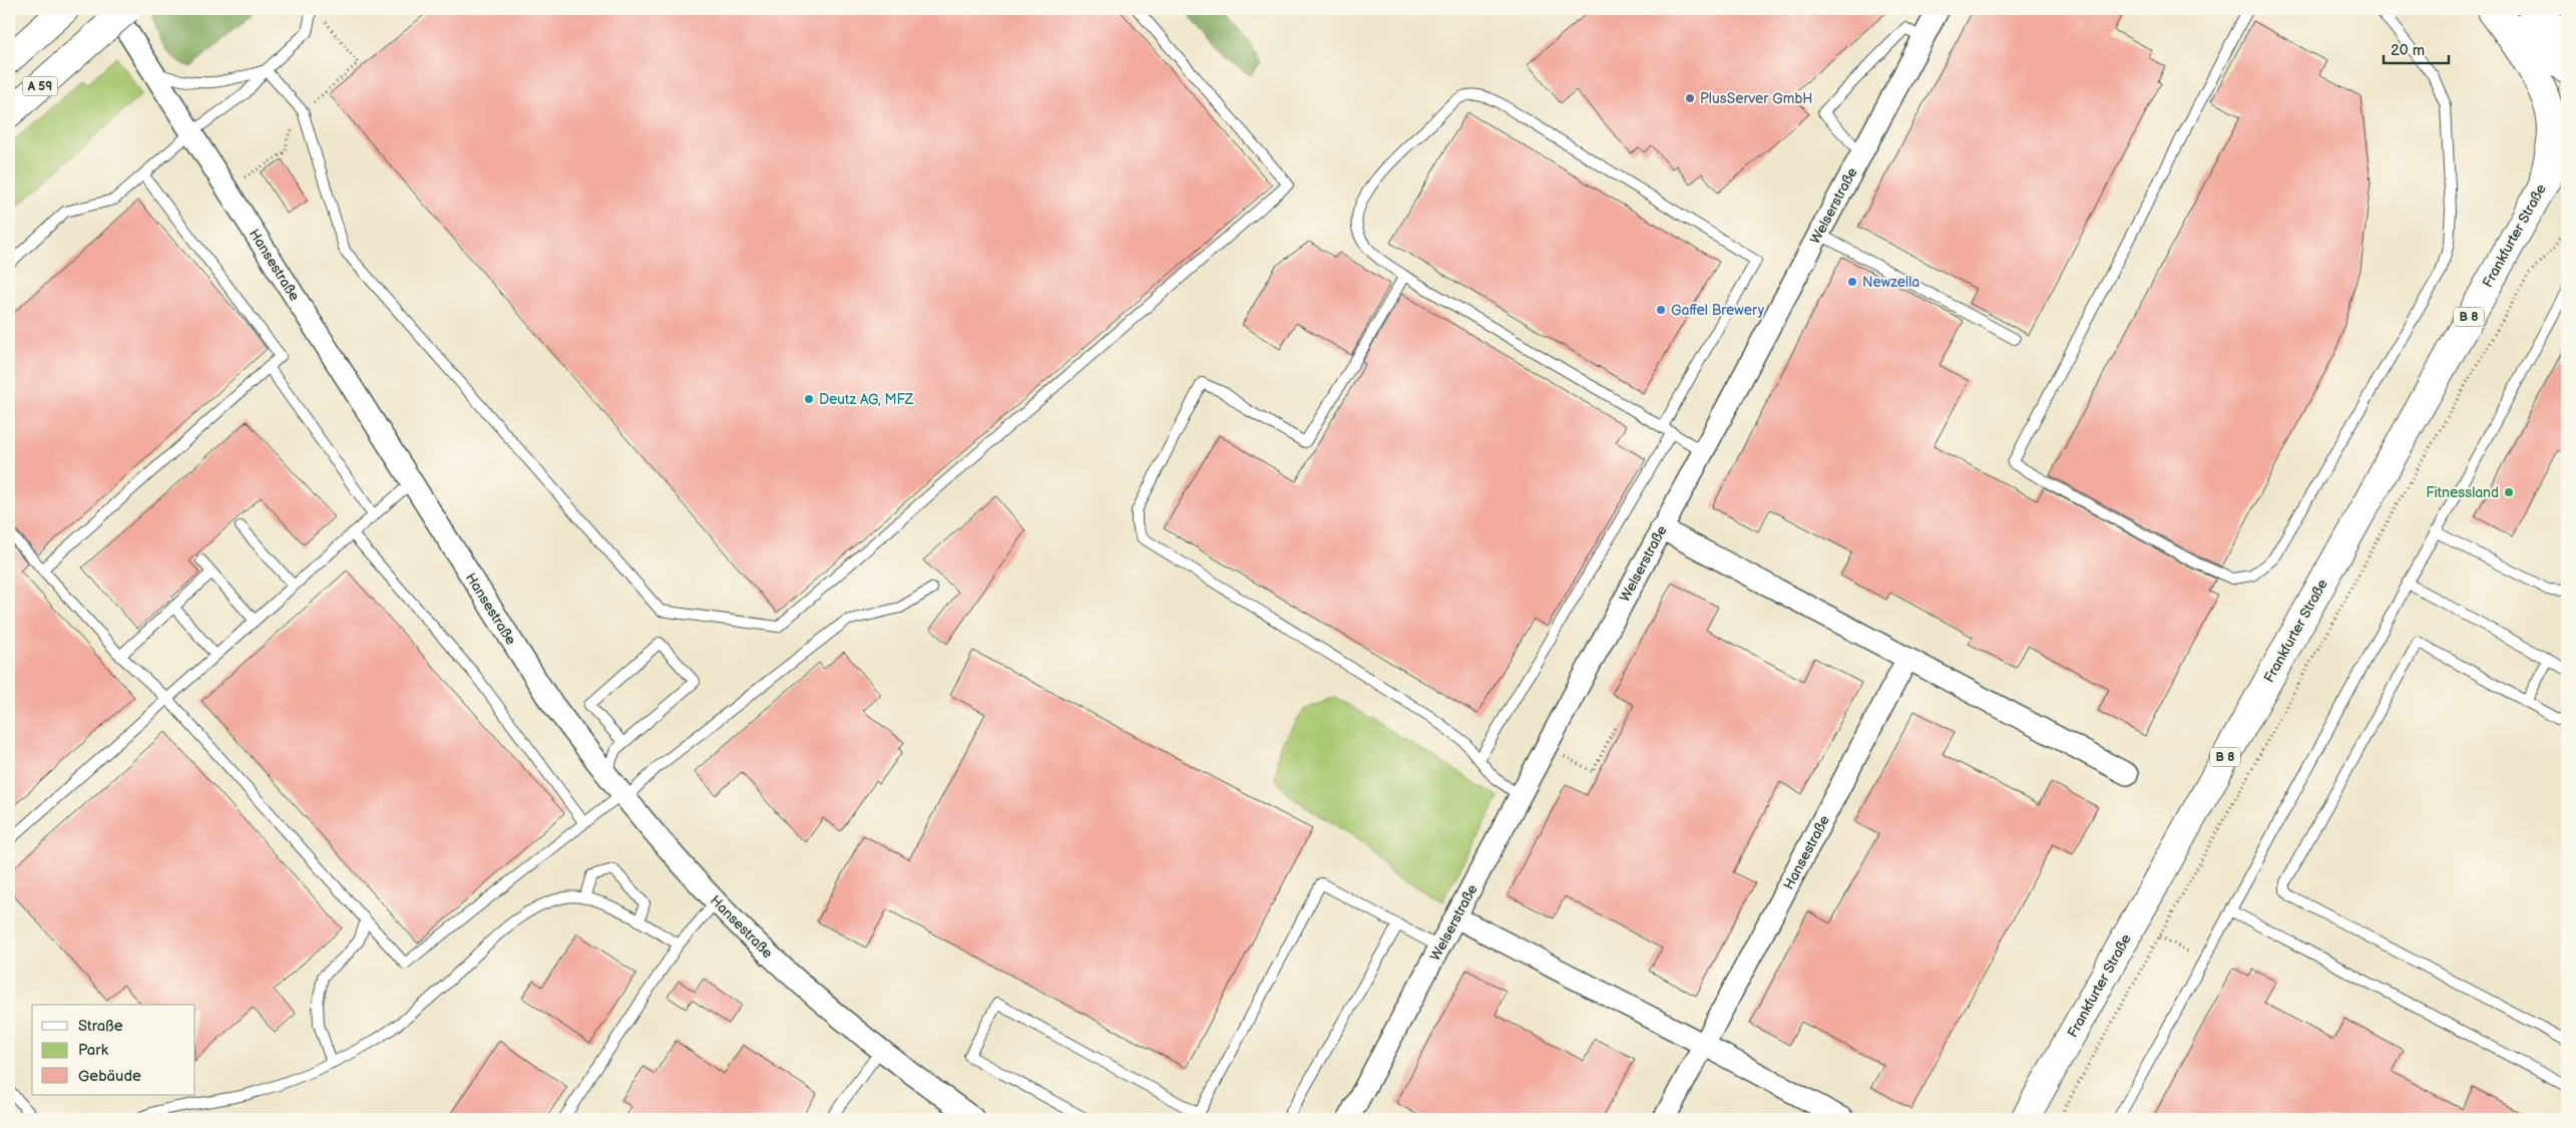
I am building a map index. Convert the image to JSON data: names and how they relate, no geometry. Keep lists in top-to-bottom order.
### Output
{
  "streets": {
    "main road": ["A 59", "Frankfurter Straße", "B 8"],
    "street": ["Welserstraße", "Hansestraße"]
  },
  "places": [
    "PlusServer GmbH",
    "Newzella",
    "Gaffel Brewery",
    "Deutz AG, MFZ",
    "Fitnessland"
  ],
  "legend": ["Straße", "Park", "Gebäude"],
  "scale_bar": "20 m"
}
